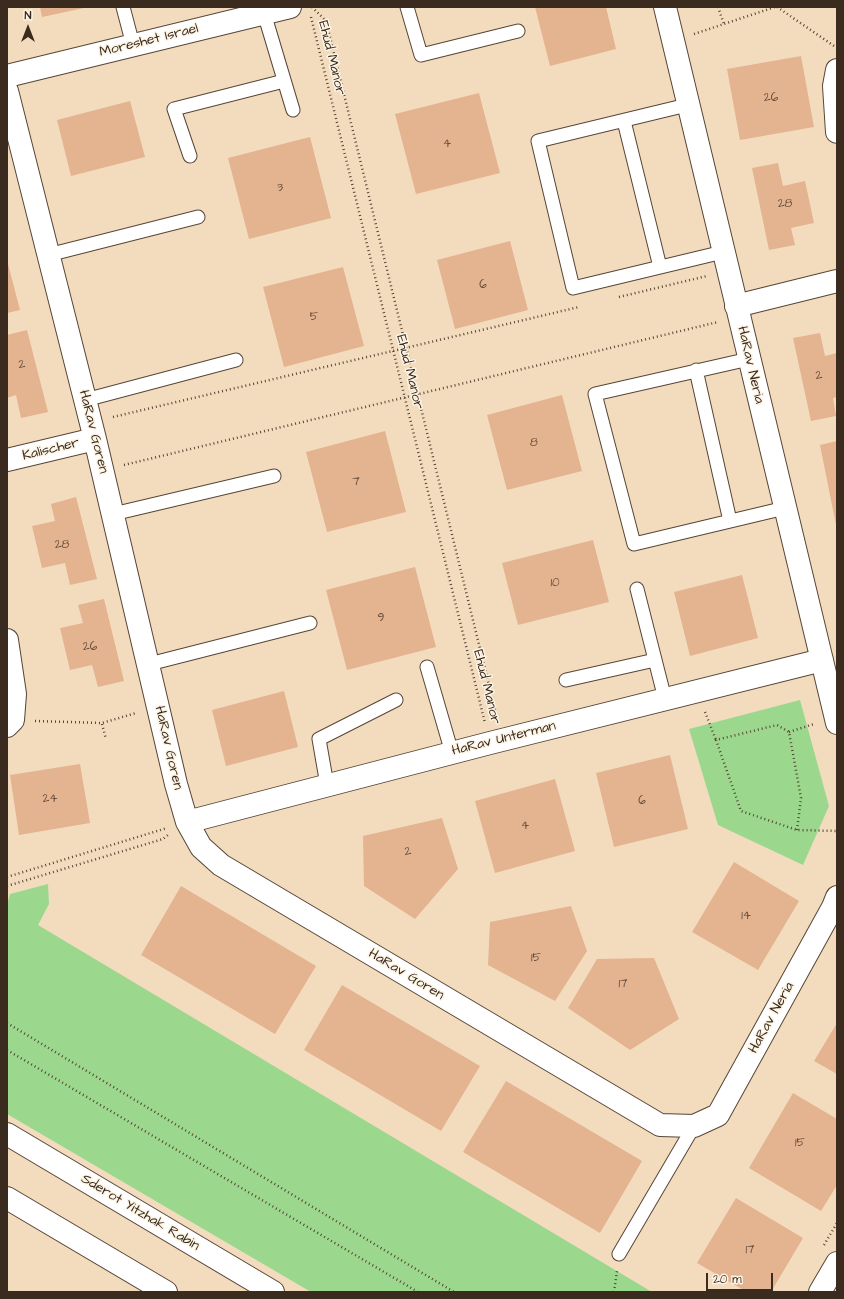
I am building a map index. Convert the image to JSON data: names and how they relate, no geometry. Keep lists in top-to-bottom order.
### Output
{
  "streets": {
    "street": [
      "Moreshet Israel",
      "HaRav Neria",
      "HaRav Goren",
      "Kalischer",
      "HaRav Unterman",
      "Sderot Yitzhak Rabin"
    ],
    "path": ["Ehud Manor"]
  },
  "crossings": [
    ["Moreshet Israel", "Ehud Manor"],
    ["Ehud Manor", "HaRav Unterman"],
    ["HaRav Neria", "HaRav Goren"],
    ["HaRav Neria", "HaRav Unterman"],
    ["HaRav Goren", "Kalischer"],
    ["HaRav Goren", "HaRav Unterman"]
  ],
  "house_numbers": [
    "26",
    "4",
    "3",
    "28",
    "6",
    "5",
    "2",
    "2",
    "8",
    "7",
    "28",
    "10",
    "9",
    "26",
    "24",
    "6",
    "4",
    "2",
    "14",
    "15",
    "17",
    "15",
    "17"
  ],
  "scale_bar": "20 m",
  "north": "top"
}
